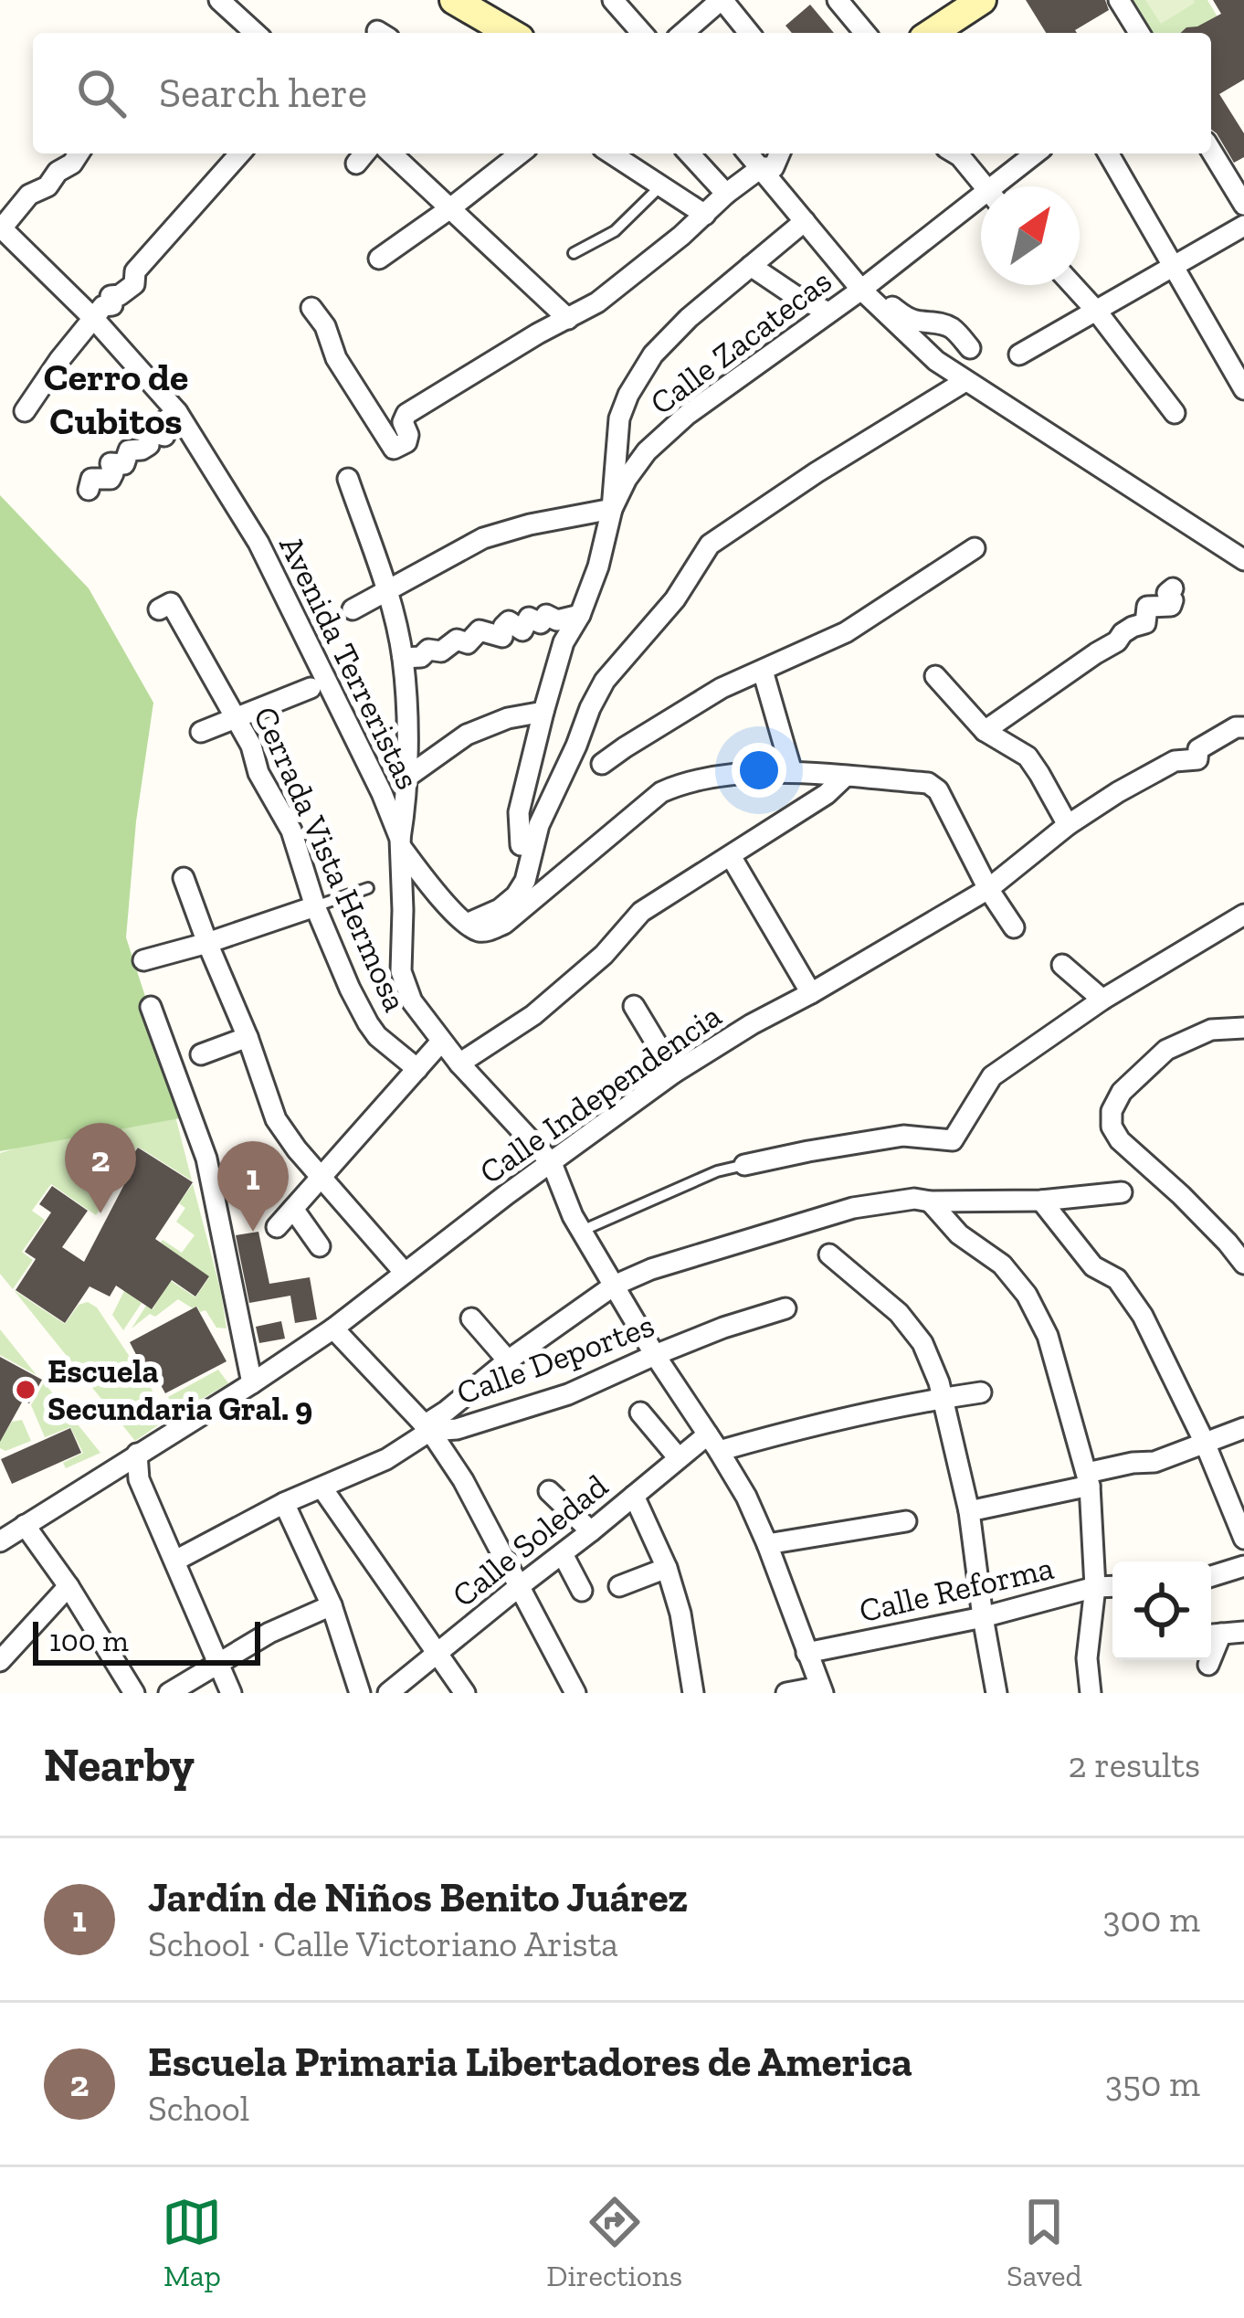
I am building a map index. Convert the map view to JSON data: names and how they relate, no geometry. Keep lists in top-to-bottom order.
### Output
{
  "streets": {
    "street": [
      "Calle Zacatecas",
      "Avenida Terreristas",
      "Cerrada Vista Hermosa",
      "Calle Independencia",
      "Calle Deportes",
      "Calle Soledad",
      "Calle Reforma"
    ]
  },
  "crossings": [
    ["Avenida Terreristas", "Calle Independencia"]
  ],
  "districts": ["Cerro de Cubitos"],
  "places": ["Escuela Secundaria Gral. 9"],
  "scale_bar": "100 m",
  "north": "top right",
  "page": {
    "search": "Search here",
    "pins": ["2", "1"],
    "scale": "100 m",
    "heading": ["Nearby", "2 results"],
    "list": [
      {
        "mark": "1",
        "name": "Jardín de Niños Benito Juárez",
        "note": "School · Calle Victoriano Arista",
        "value": "300 m"
      },
      {
        "mark": "2",
        "name": "Escuela Primaria Libertadores de America",
        "note": "School",
        "value": "350 m"
      }
    ],
    "nav": ["Map", "Directions", "Saved"]
  }
}
